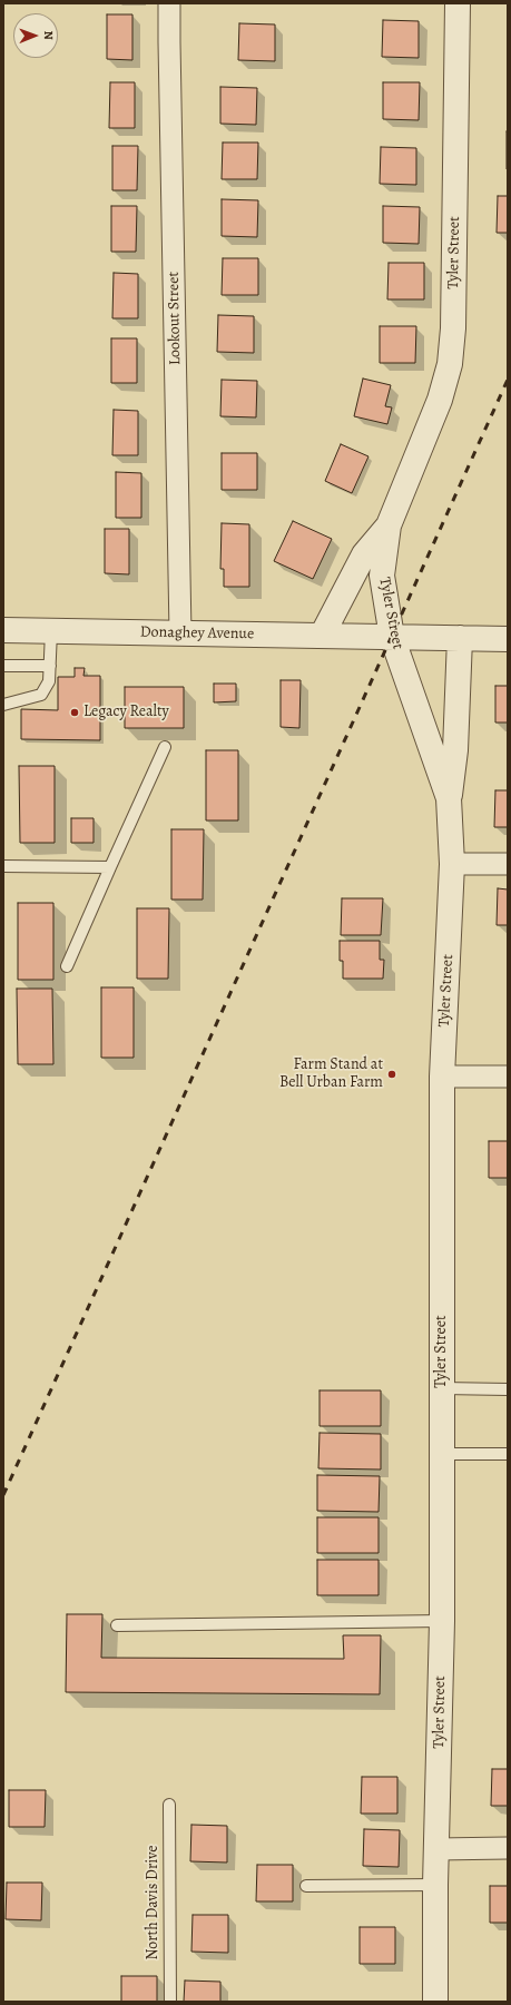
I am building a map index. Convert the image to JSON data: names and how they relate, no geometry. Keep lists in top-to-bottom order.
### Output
{
  "streets": {
    "street": ["Tyler Street", "Lookout Street", "Donaghey Avenue"],
    "lane": ["North Davis Drive"]
  },
  "crossings": [
    ["Tyler Street", "Donaghey Avenue"],
    ["Lookout Street", "Donaghey Avenue"]
  ],
  "places": ["Legacy Realty", "Farm Stand at Bell Urban Farm"],
  "north": "right"
}
